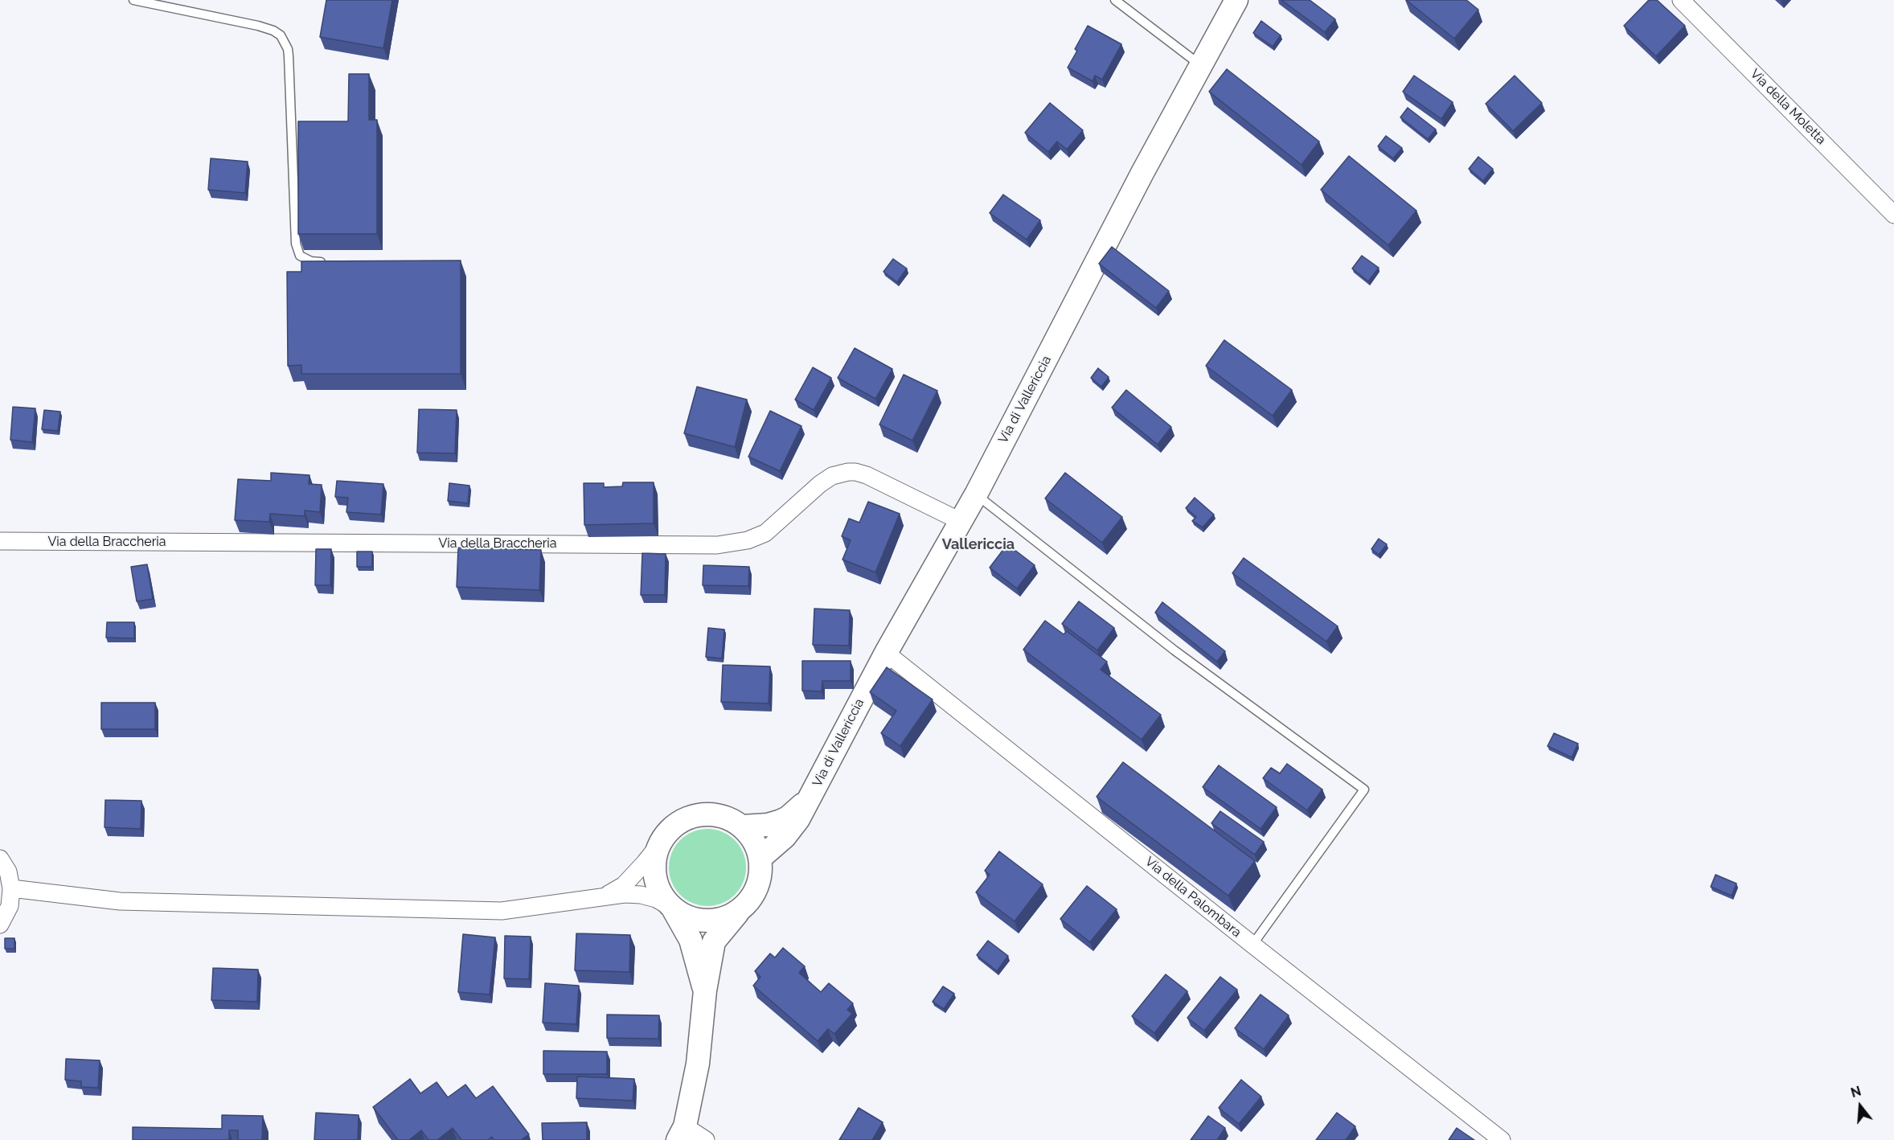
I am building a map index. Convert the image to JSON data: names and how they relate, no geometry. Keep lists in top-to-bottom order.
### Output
{
  "streets": {
    "street": [
      "Via della Moletta",
      "Via di Vallericcia",
      "Via della Braccheria",
      "Via della Palombara"
    ]
  },
  "crossings": [
    ["Via di Vallericcia", "Via della Braccheria"],
    ["Via di Vallericcia", "Via della Palombara"]
  ],
  "districts": ["Vallericcia"],
  "north": "top"
}
